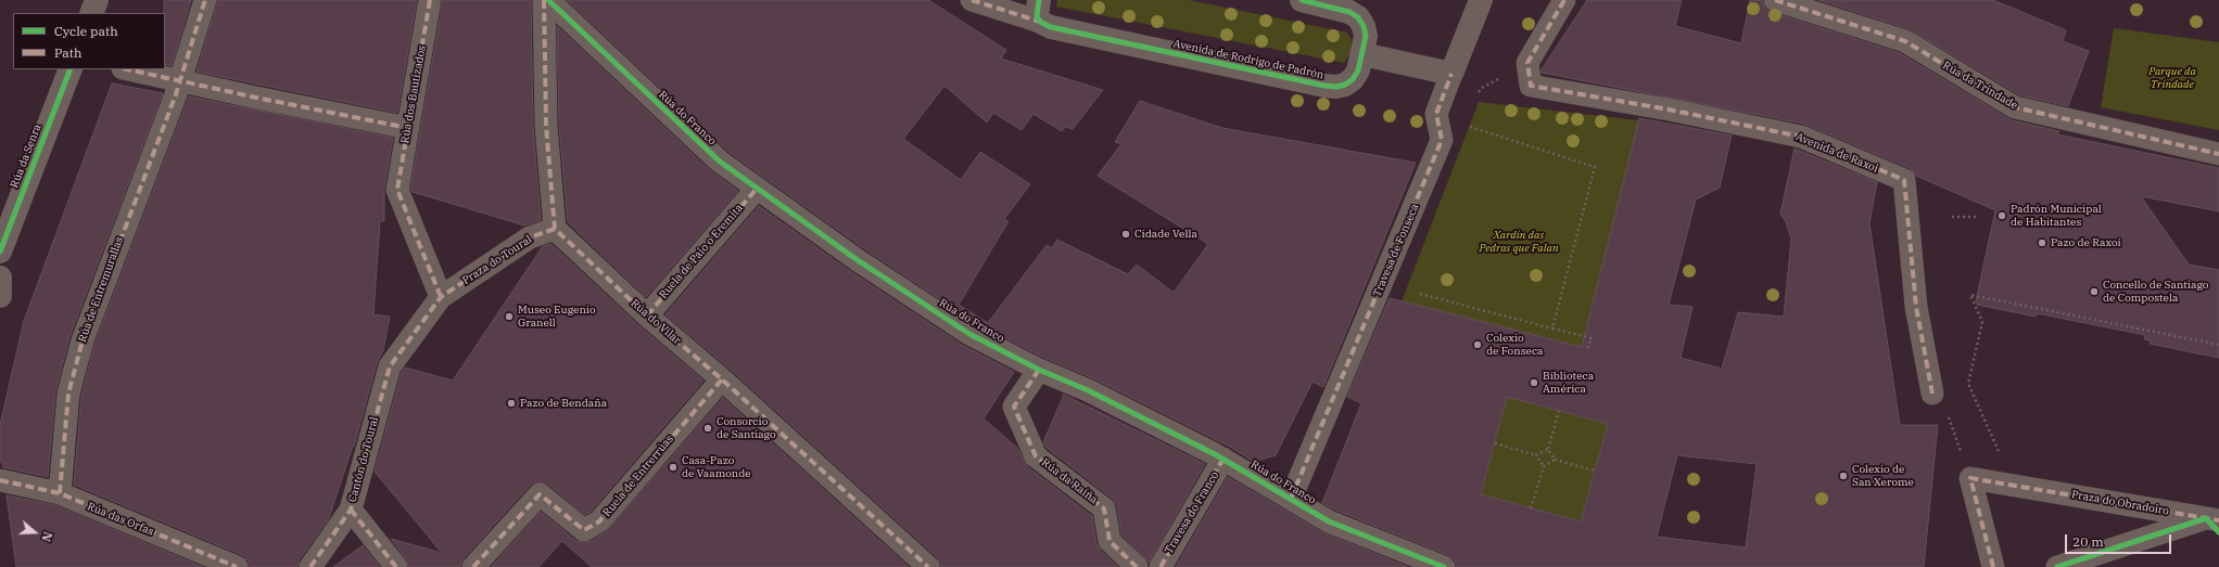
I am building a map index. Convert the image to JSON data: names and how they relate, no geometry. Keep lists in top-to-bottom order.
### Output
{
  "streets": {
    "street": [
      "Avenida de Rodrigo de Padrón",
      "Rúa da Trindade",
      "Rúa dos Bautizados",
      "Rúa do Franco",
      "Avenida de Raxoi",
      "Rúa da Senra",
      "Travesa de Fonseca",
      "Ruela de Paio o Eremita",
      "Praza do Toural",
      "Rúa de Entremurallas",
      "Rúa do Vilar",
      "Cantón do Toural",
      "Ruela de Entrerrúas",
      "Rúa da Raíña",
      "Praza do Obradoiro",
      "Travesa do Franco",
      "Rúa das Orfas"
    ]
  },
  "crossings": [
    ["Rúa dos Bautizados", "Praza do Toural"],
    ["Rúa do Franco", "Travesa de Fonseca"],
    ["Rúa do Franco", "Ruela de Paio o Eremita"],
    ["Rúa do Franco", "Rúa da Raíña"],
    ["Rúa do Franco", "Travesa do Franco"],
    ["Ruela de Paio o Eremita", "Rúa do Vilar"],
    ["Praza do Toural", "Rúa do Vilar"],
    ["Praza do Toural", "Cantón do Toural"],
    ["Rúa de Entremurallas", "Rúa das Orfas"],
    ["Rúa do Vilar", "Ruela de Entrerrúas"]
  ],
  "parks": ["Parque da Trindade", "Xardín das Pedras que Falan"],
  "places": [
    "Padrón Municipal de Habitantes",
    "Cidade Vella",
    "Pazo de Raxoi",
    "Concello de Santiago de Compostela",
    "Museo Eugenio Granell",
    "Colexio de Fonseca",
    "Biblioteca América",
    "Pazo de Bendaña",
    "Consorcio de Santiago",
    "Casa-Pazo de Vaamonde",
    "Colexio de San Xerome"
  ],
  "legend": ["Cycle path", "Path"],
  "scale_bar": "20 m",
  "north": "right"
}
